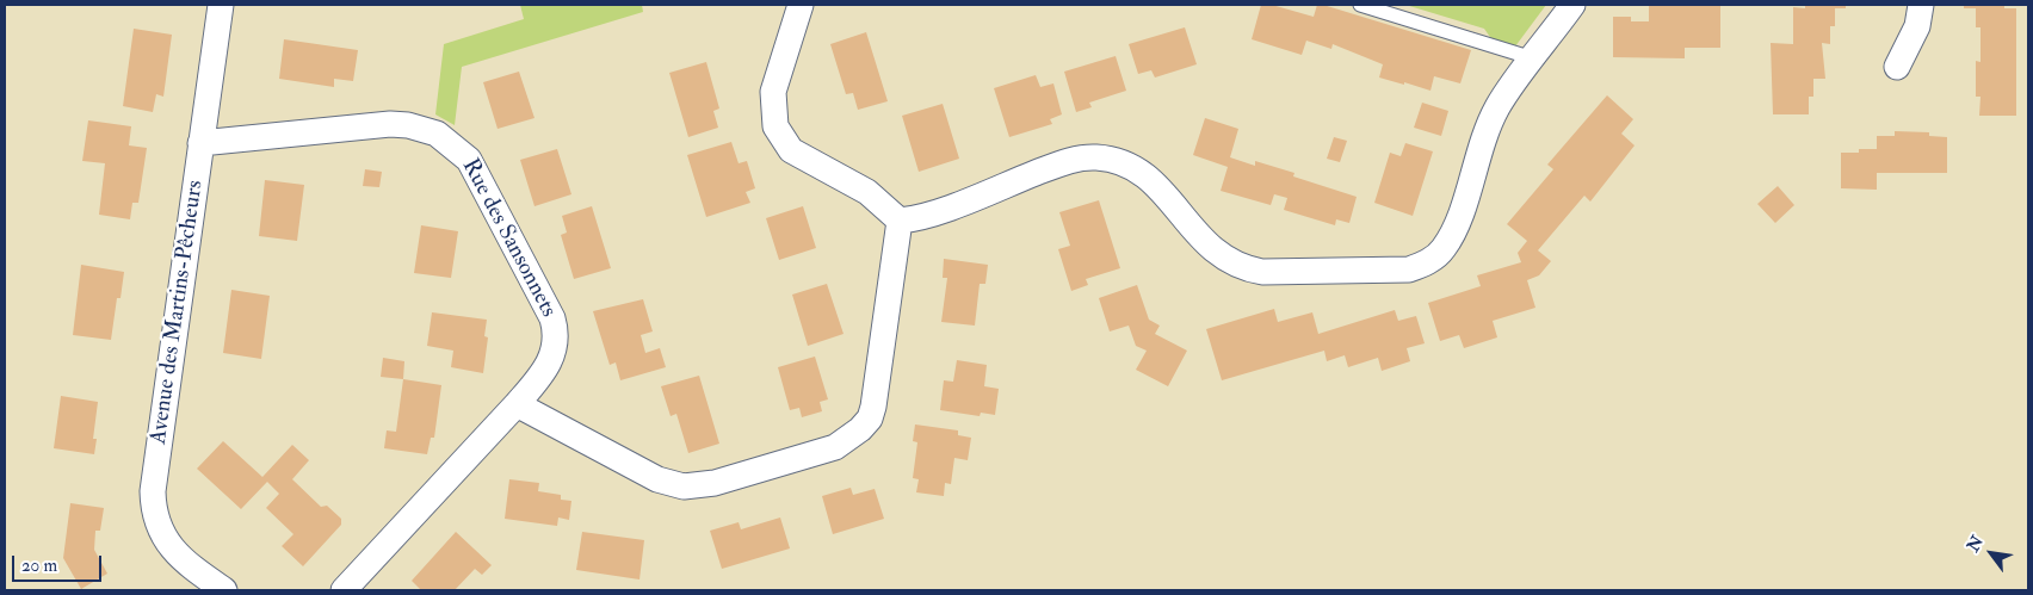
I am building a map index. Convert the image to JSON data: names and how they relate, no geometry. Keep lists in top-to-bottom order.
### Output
{
  "streets": {
    "street": ["Rue des Sansonnets", "Avenue des Martins-Pêcheurs"]
  },
  "crossings": [
    ["Rue des Sansonnets", "Avenue des Martins-Pêcheurs"]
  ],
  "scale_bar": "20 m",
  "north": "top left"
}
